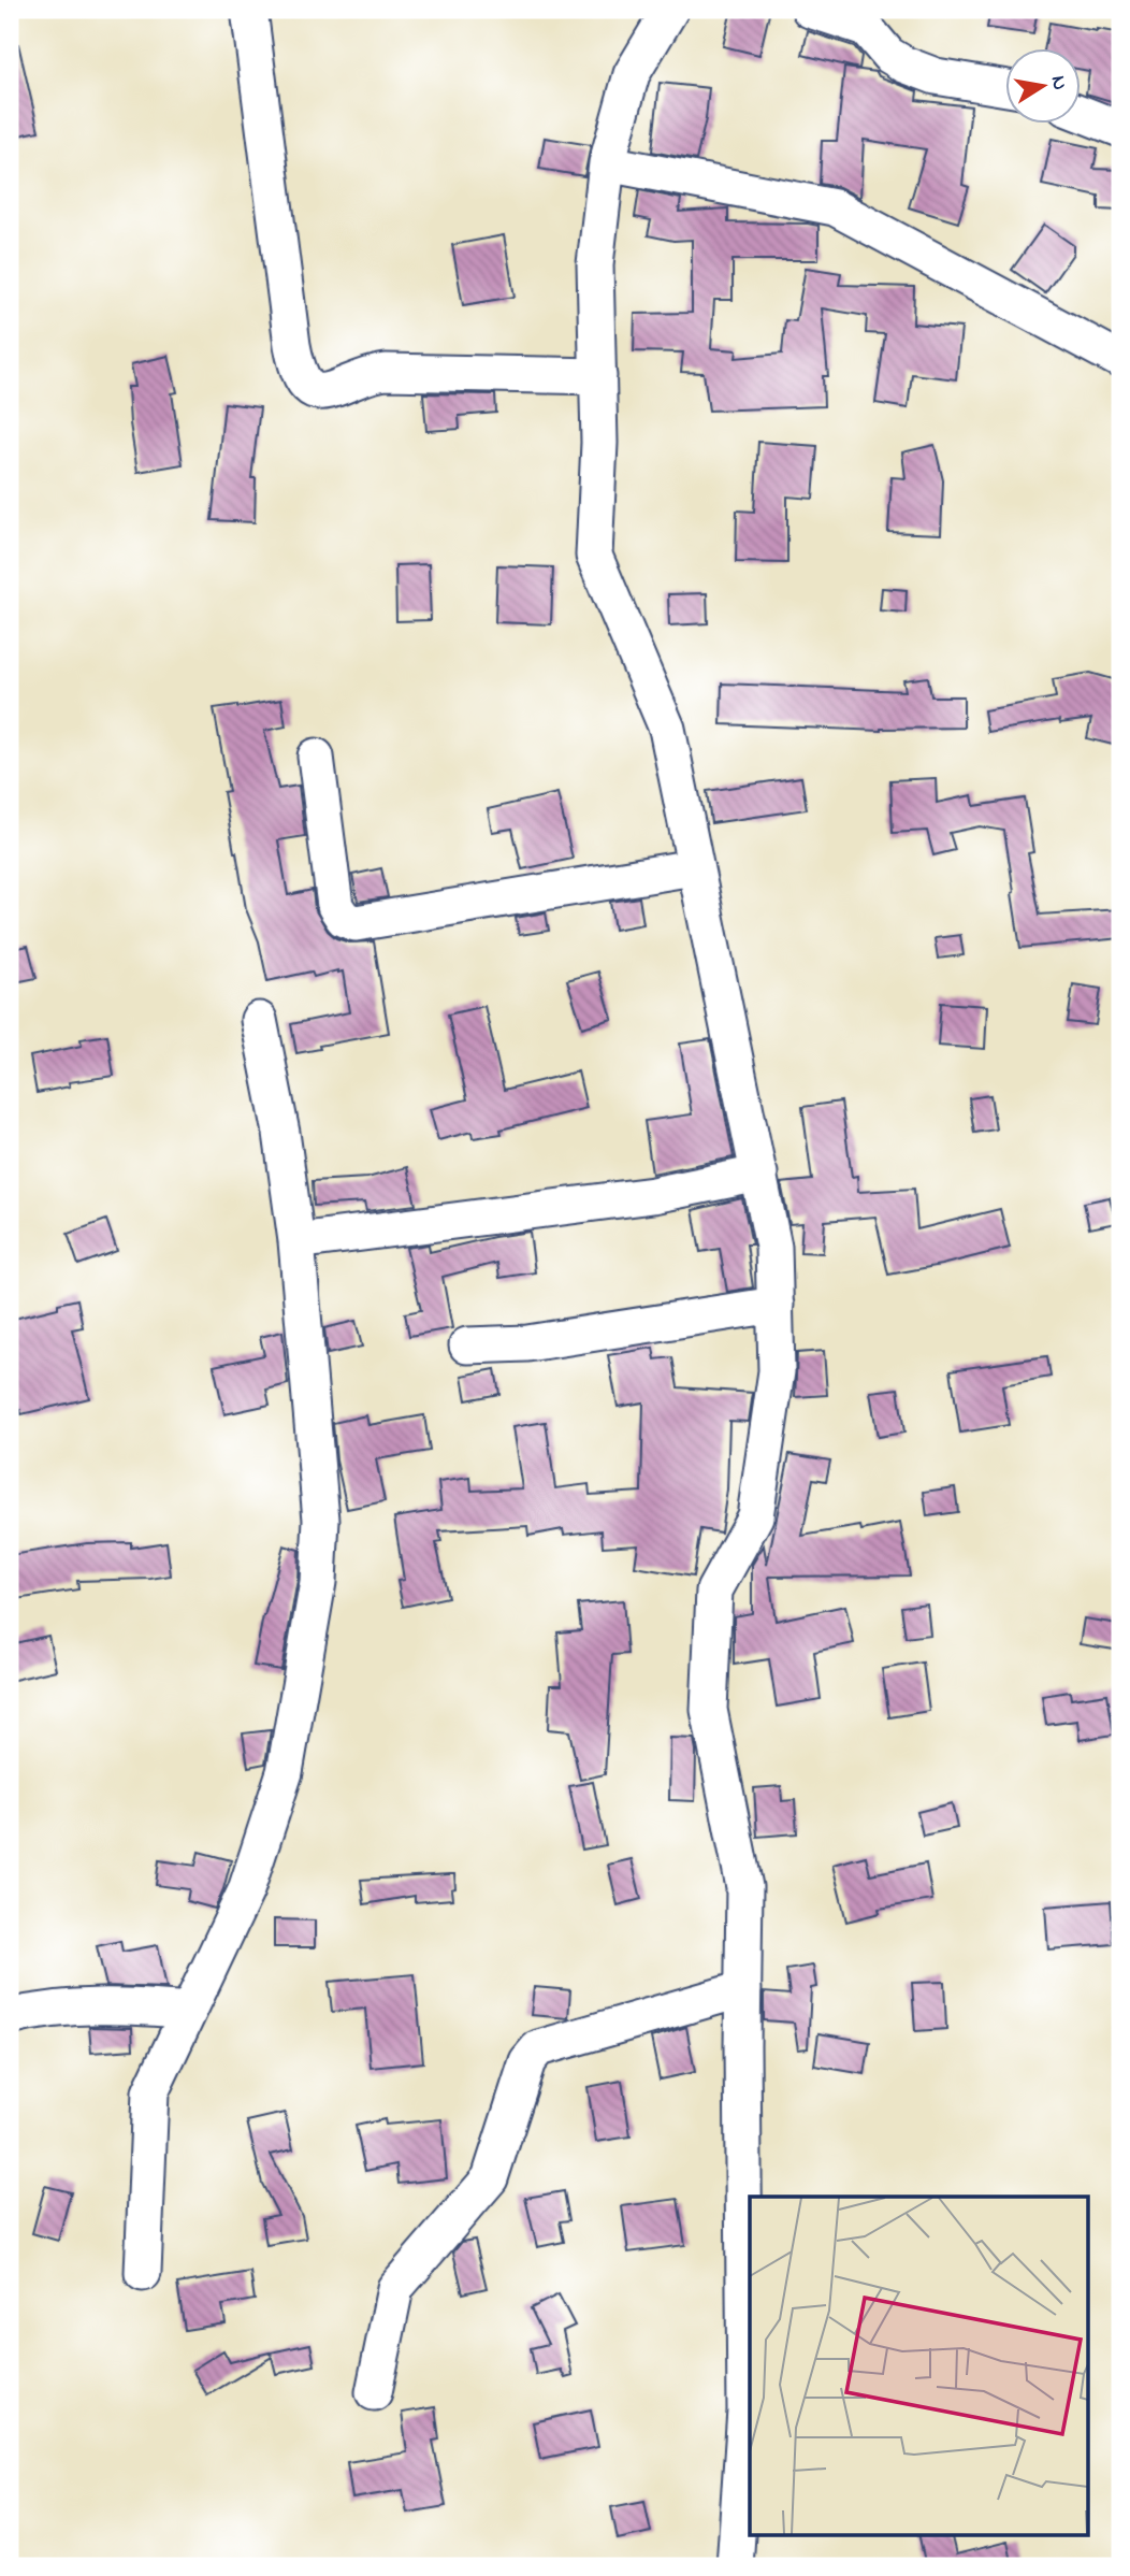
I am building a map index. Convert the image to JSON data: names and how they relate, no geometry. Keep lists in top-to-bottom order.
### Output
{
  "north": "right"
}
